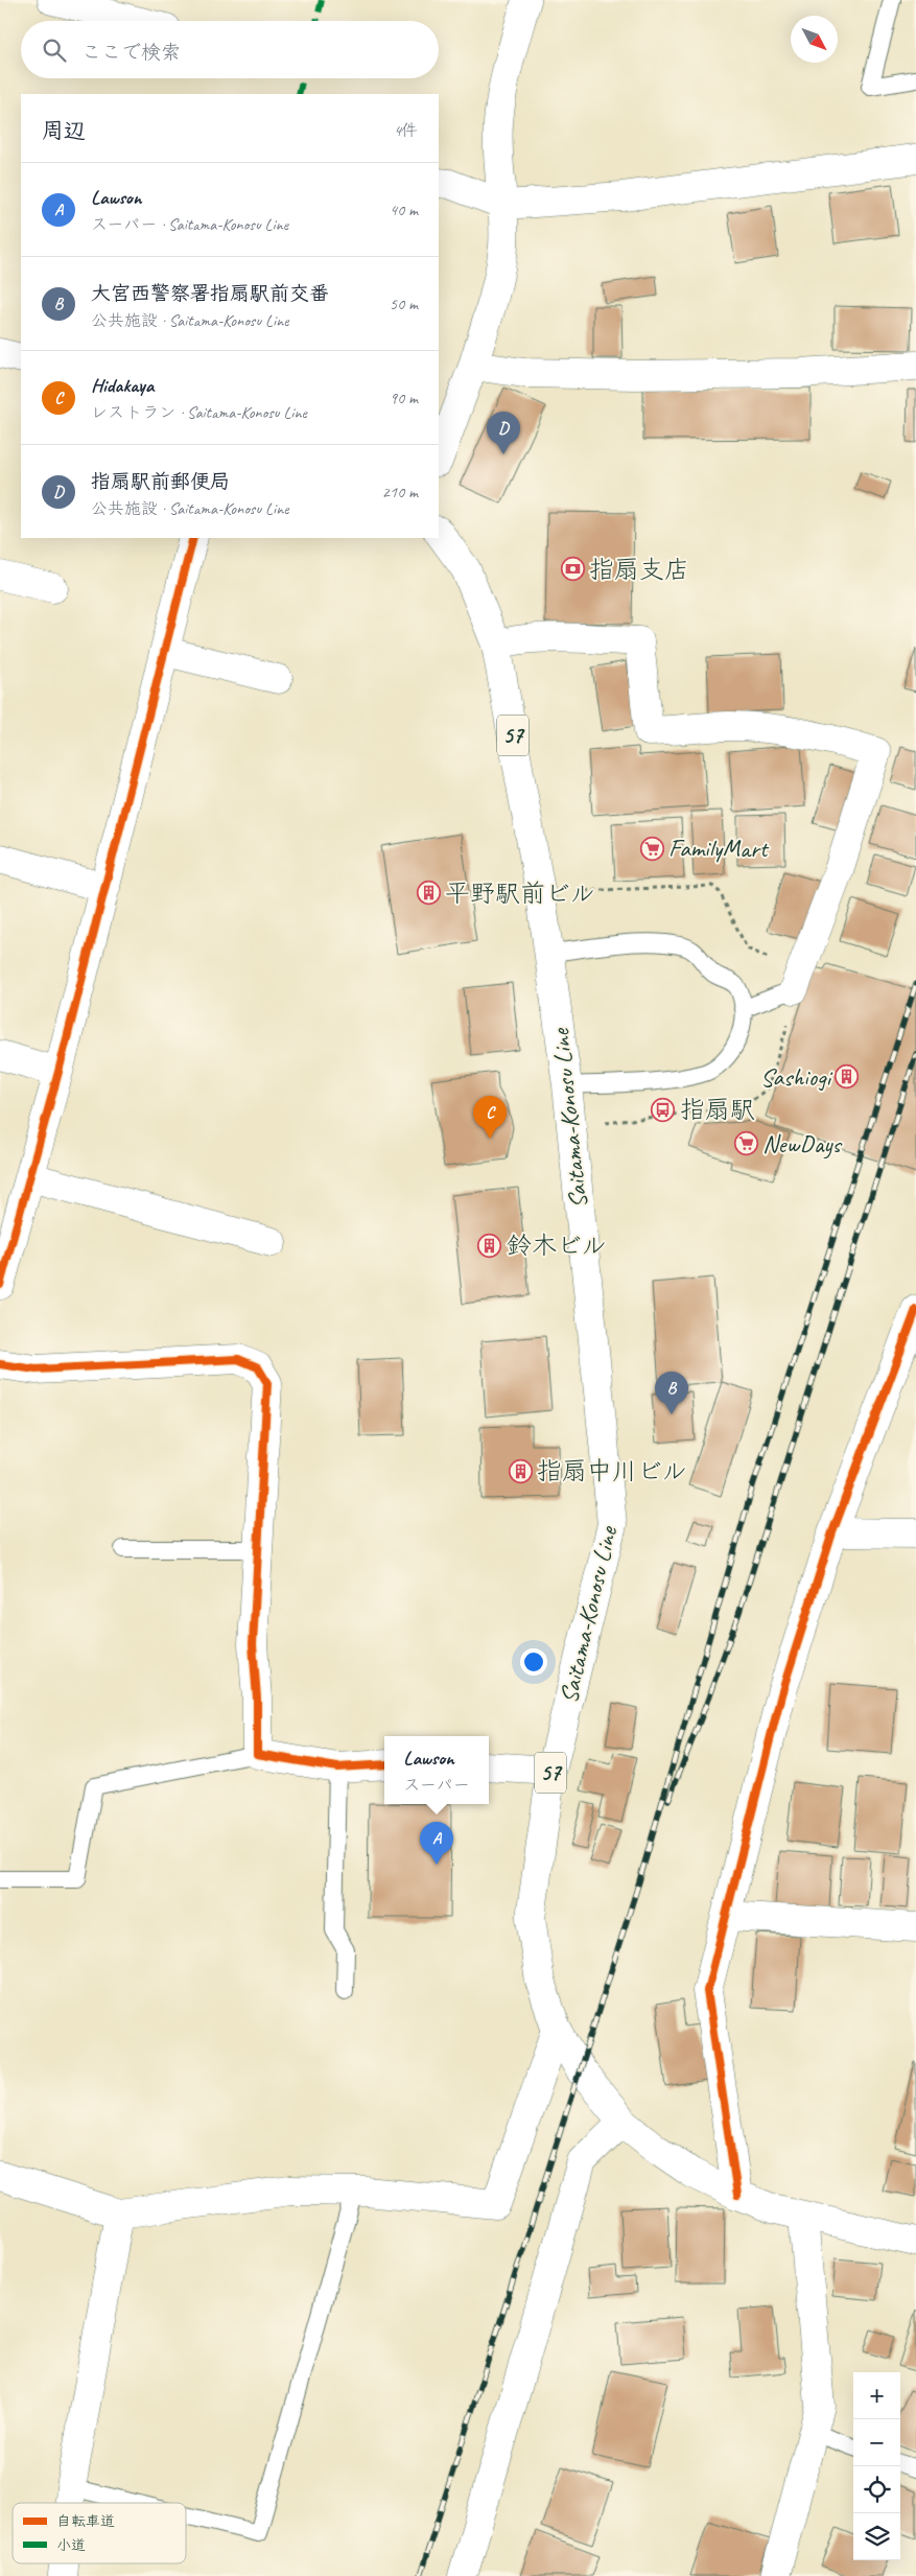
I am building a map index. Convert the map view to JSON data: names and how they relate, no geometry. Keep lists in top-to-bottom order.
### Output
{
  "streets": {
    "street": ["57", "Saitama-Konosu Line"]
  },
  "places": {
    "bank": ["指扇支店"],
    "supermarket": ["FamilyMart", "NewDays"],
    "building": [
      "平野駅前ビル",
      "Sashiogi",
      "鈴木ビル",
      "指扇中川ビル"
    ],
    "bus stop": ["指扇駅"]
  },
  "legend": ["自転車道", "小道"],
  "north": "bottom right",
  "page": {
    "search": "ここで検索",
    "heading": ["周辺", "4件"],
    "list": [
      {
        "mark": "A",
        "name": "Lawson",
        "note": "スーパー · Saitama-Konosu Line",
        "value": "40 m"
      },
      {
        "mark": "B",
        "name": "大宮西警察署指扇駅前交番",
        "note": "公共施設 · Saitama-Konosu Line",
        "value": "50 m"
      },
      {
        "mark": "C",
        "name": "Hidakaya",
        "note": "レストラン · Saitama-Konosu Line",
        "value": "90 m"
      },
      {
        "mark": "D",
        "name": "指扇駅前郵便局",
        "note": "公共施設 · Saitama-Konosu Line",
        "value": "210 m"
      }
    ],
    "pins": [
      "D",
      "C",
      "B",
      "A"
    ],
    "popup": ["Lawson", "スーパー"],
    "map_buttons": ["+", "−"]
  }
}
